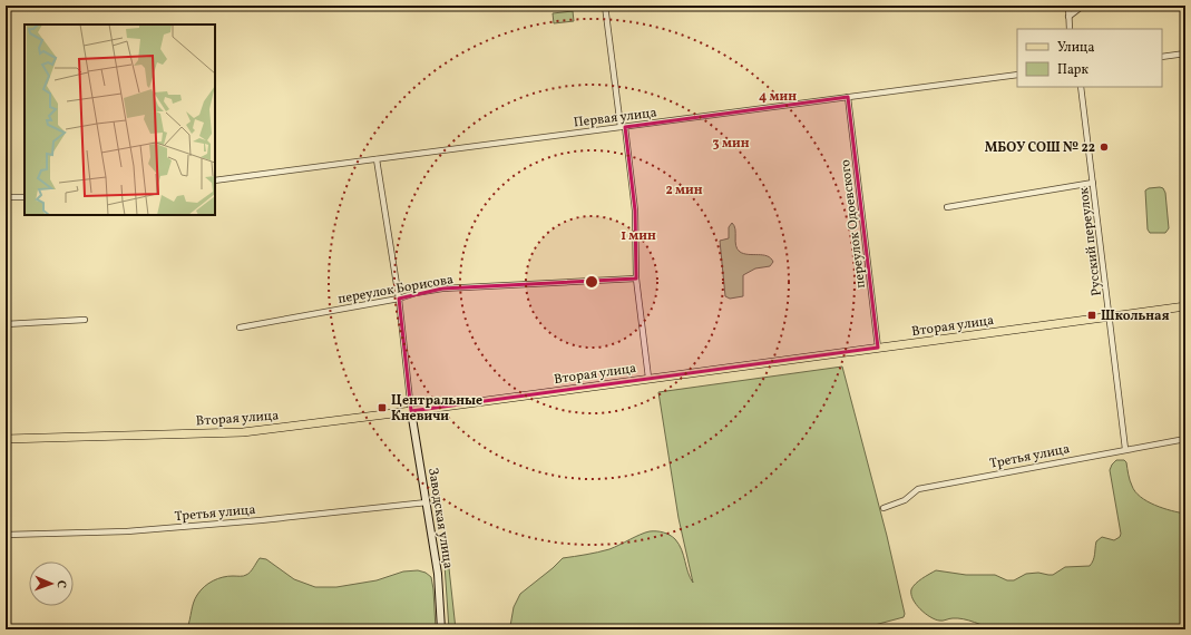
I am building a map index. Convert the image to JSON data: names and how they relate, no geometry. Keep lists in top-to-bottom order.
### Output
{
  "streets": {
    "main road": ["Вторая улица"],
    "street": [
      "Первая улица",
      "переулок Одоевского",
      "Русский переулок",
      "переулок Борисова",
      "Третья улица",
      "Заводская улица"
    ]
  },
  "crossings": [
    ["Первая улица", "переулок Одоевского"],
    ["переулок Одоевского", "Вторая улица"],
    ["Русский переулок", "Вторая улица"],
    ["Русский переулок", "Третья улица"],
    ["Вторая улица", "Заводская улица"],
    ["Третья улица", "Заводская улица"]
  ],
  "places": {
    "other": ["МБОУ СОШ № 22"],
    "transit": ["Школьная", "Центральные Кневичи"]
  },
  "legend": ["Улица", "Парк"],
  "north": "right",
  "rings": [
    "4 мин",
    "3 мин",
    "2 мин",
    "1 мин"
  ]
}
